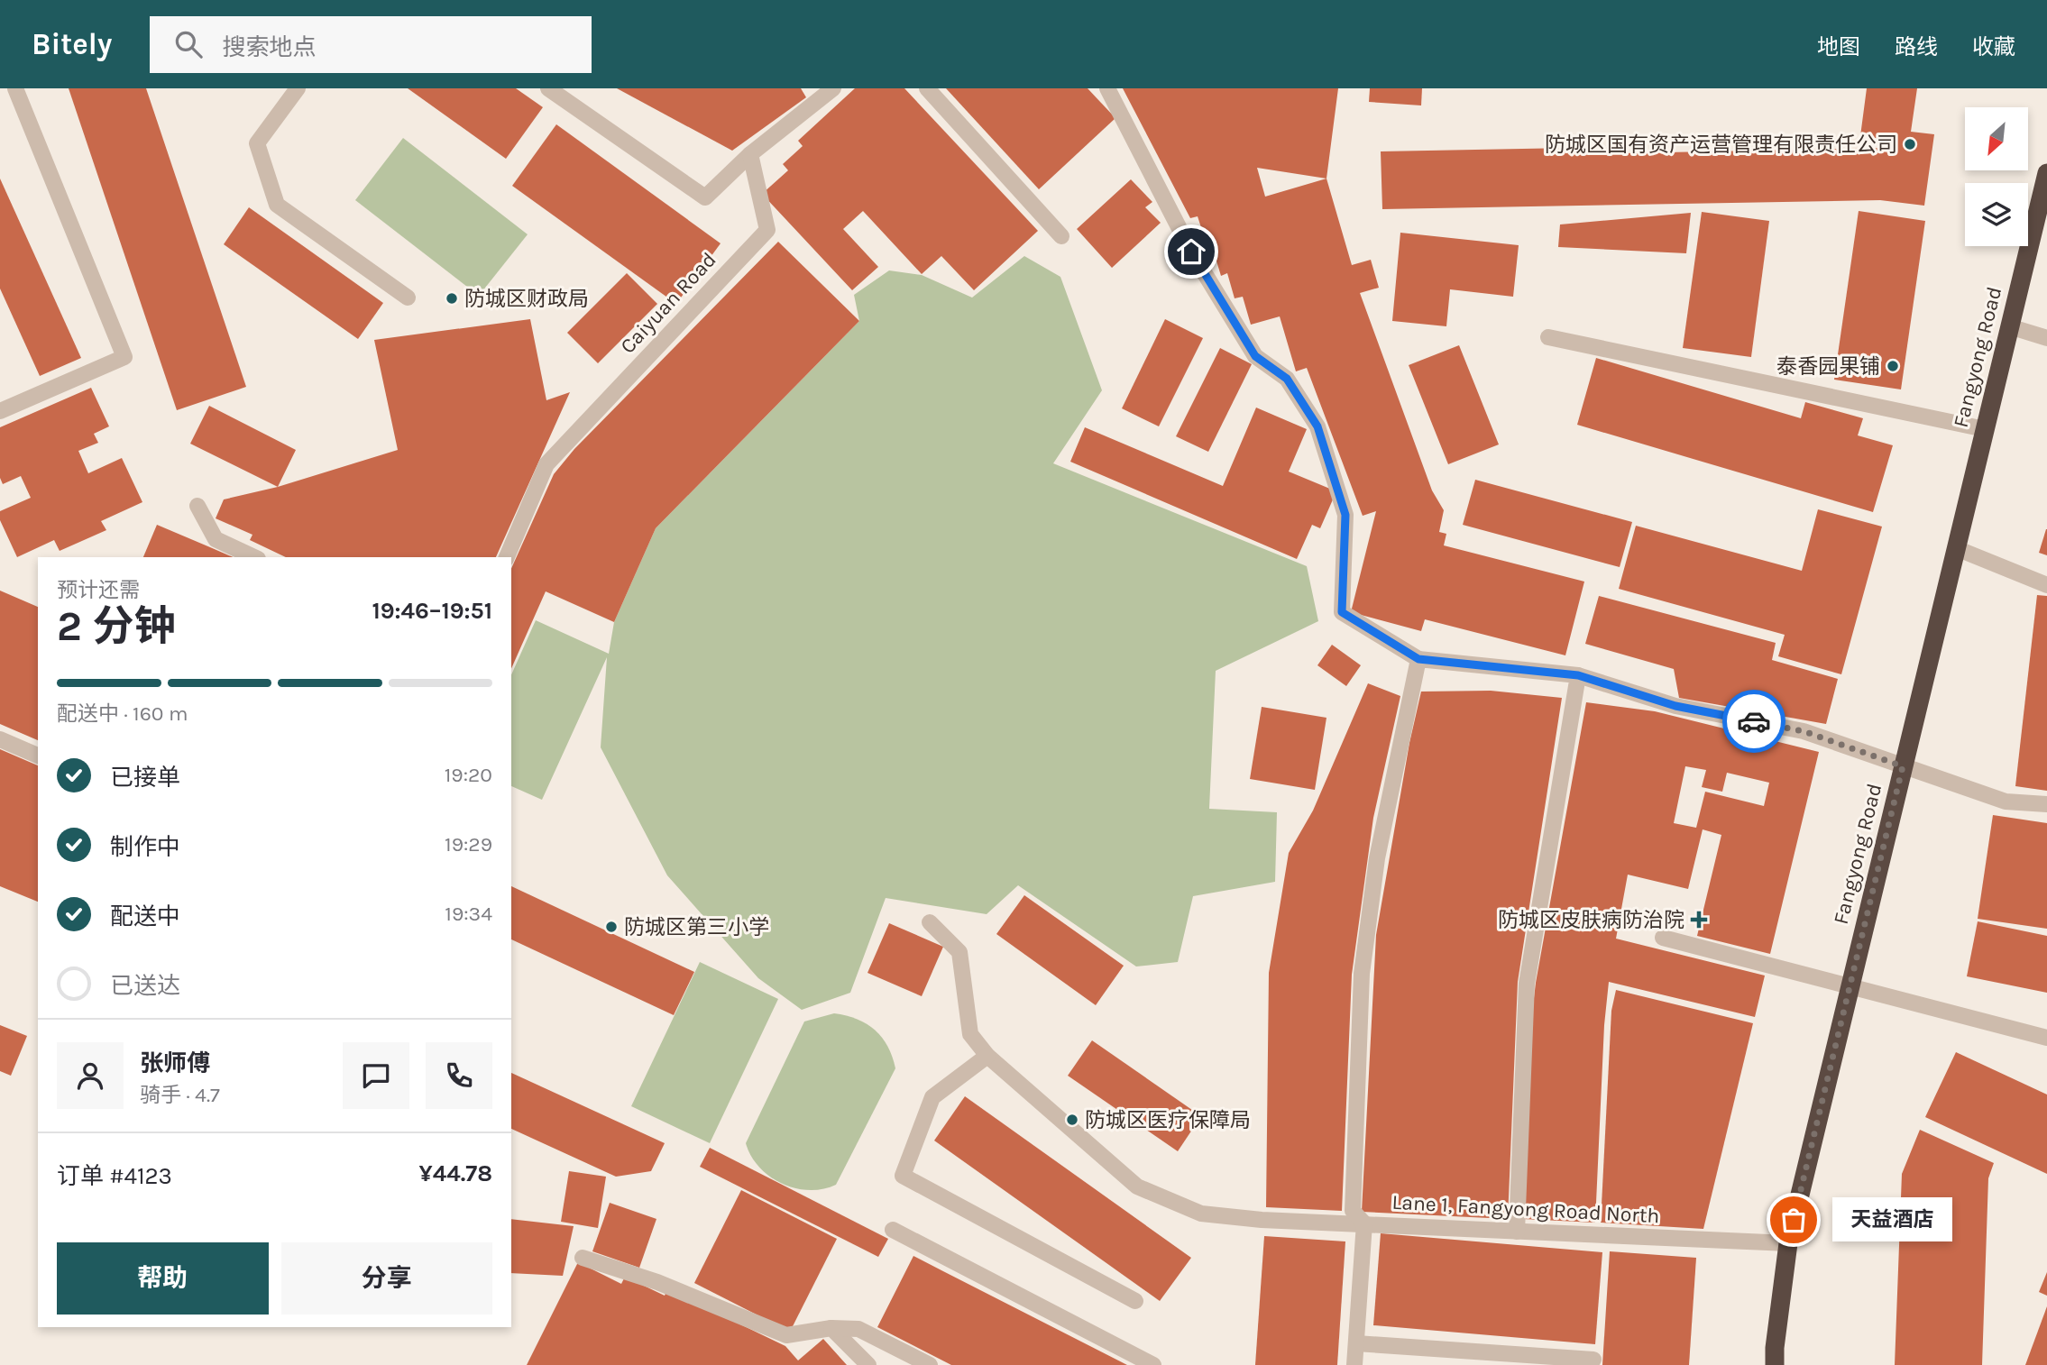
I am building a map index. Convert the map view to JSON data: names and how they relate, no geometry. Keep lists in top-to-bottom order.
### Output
{
  "streets": {
    "highway": ["Fangyong Road"],
    "street": ["Caiyuan Road", "Lane 1, Fangyong Road North"]
  },
  "crossings": [
    ["Fangyong Road", "Lane 1, Fangyong Road North"]
  ],
  "places": {
    "other": [
      "防城区国有资产运营管理有限责任公司",
      "防城区财政局",
      "泰香园果铺",
      "防城区第三小学",
      "防城区医疗保障局",
      "天益酒店"
    ],
    "health": ["防城区皮肤病防治院"]
  },
  "north": "bottom left",
  "page": {
    "header": "Bitely",
    "search": "搜索地点",
    "nav": ["地图", "路线", "收藏"],
    "heading": ["2 分钟", "预计还需", "19:46–19:51"],
    "panel": [
      "张师傅",
      "骑手 · 4.7",
      "订单 #4123",
      "¥44.78"
    ],
    "bar": "配送中 · 160 m",
    "list": [
      ["已接单", "19:20"],
      ["制作中", "19:29"],
      ["配送中", "19:34"],
      "已送达"
    ],
    "bubble": "天益酒店",
    "buttons": ["帮助", "分享"]
  }
}
